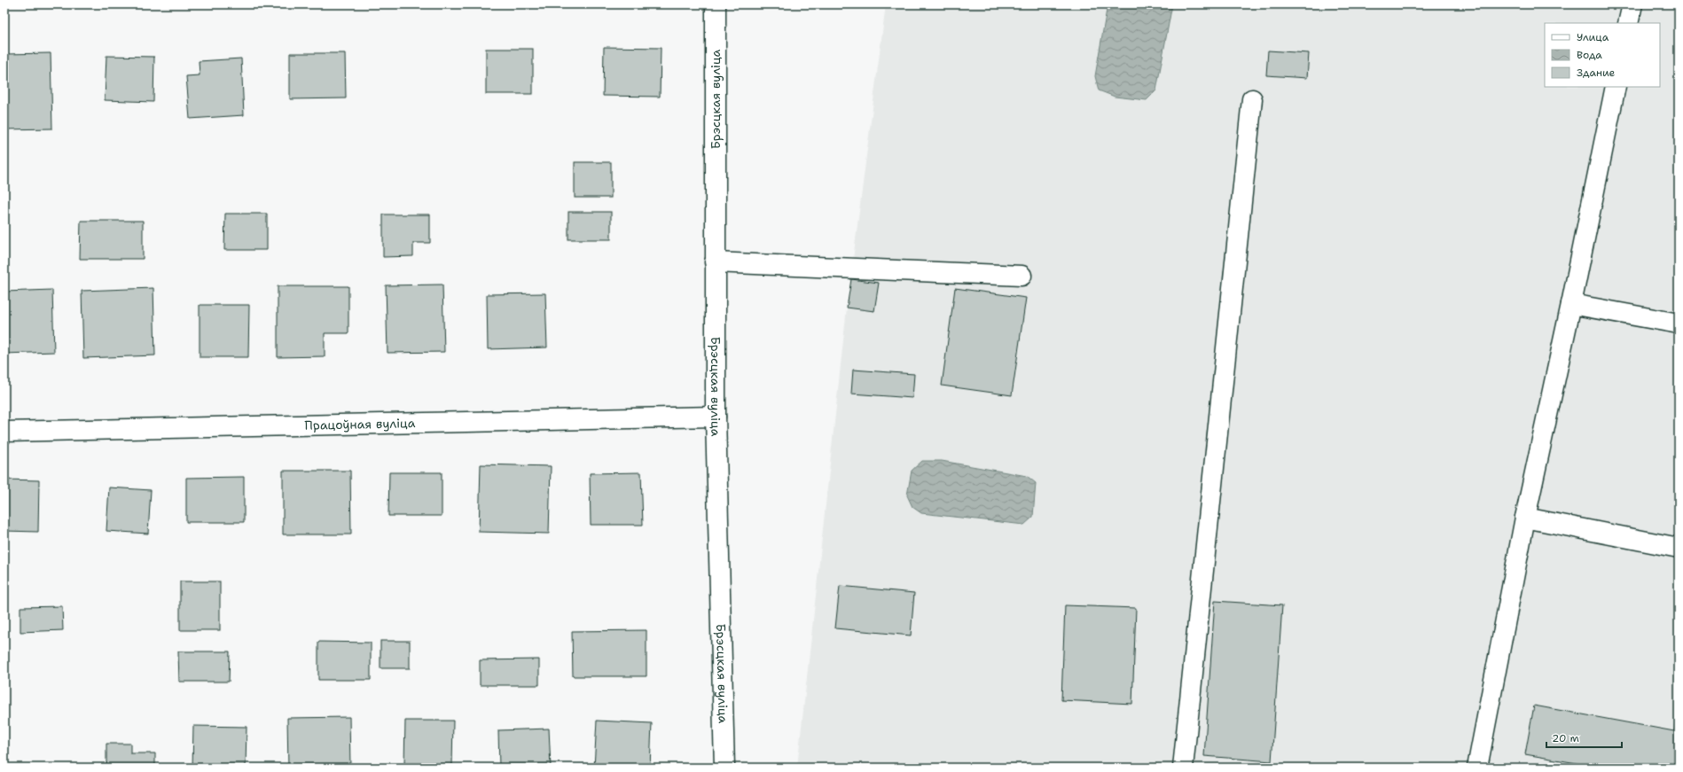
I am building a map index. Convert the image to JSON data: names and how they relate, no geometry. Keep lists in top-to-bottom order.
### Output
{
  "streets": {
    "street": ["Брэсцкая вуліца", "Працоўная вуліца"]
  },
  "crossings": [
    ["Брэсцкая вуліца", "Працоўная вуліца"]
  ],
  "legend": ["Улица", "Вода", "Здание"],
  "scale_bar": "20 m"
}
